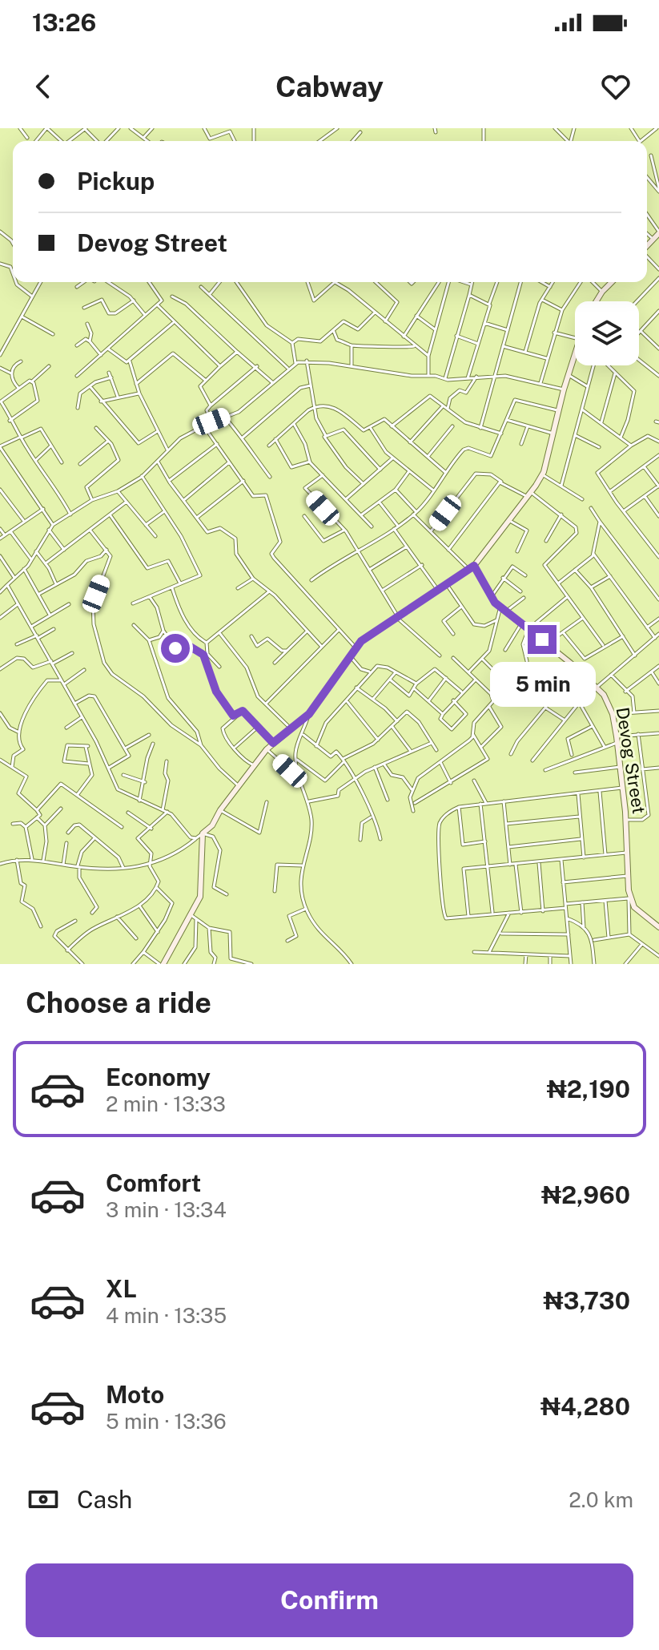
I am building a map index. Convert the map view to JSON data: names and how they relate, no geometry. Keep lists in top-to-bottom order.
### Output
{
  "streets": {
    "street": ["Devog Street"]
  },
  "page": {
    "status": "13:26",
    "header": "Cabway",
    "banner": ["Pickup", "Devog Street"],
    "bubble": "5 min",
    "heading": "Choose a ride",
    "list": [
      {
        "name": "Economy",
        "note": "2 min · 13:33",
        "value": "₦2,190"
      },
      {
        "name": "Comfort",
        "note": "3 min · 13:34",
        "value": "₦2,960"
      },
      {
        "name": "XL",
        "note": "4 min · 13:35",
        "value": "₦3,730"
      },
      {
        "name": "Moto",
        "note": "5 min · 13:36",
        "value": "₦4,280"
      }
    ],
    "pay": ["Cash", "2.0 km"],
    "buttons": "Confirm"
  }
}
